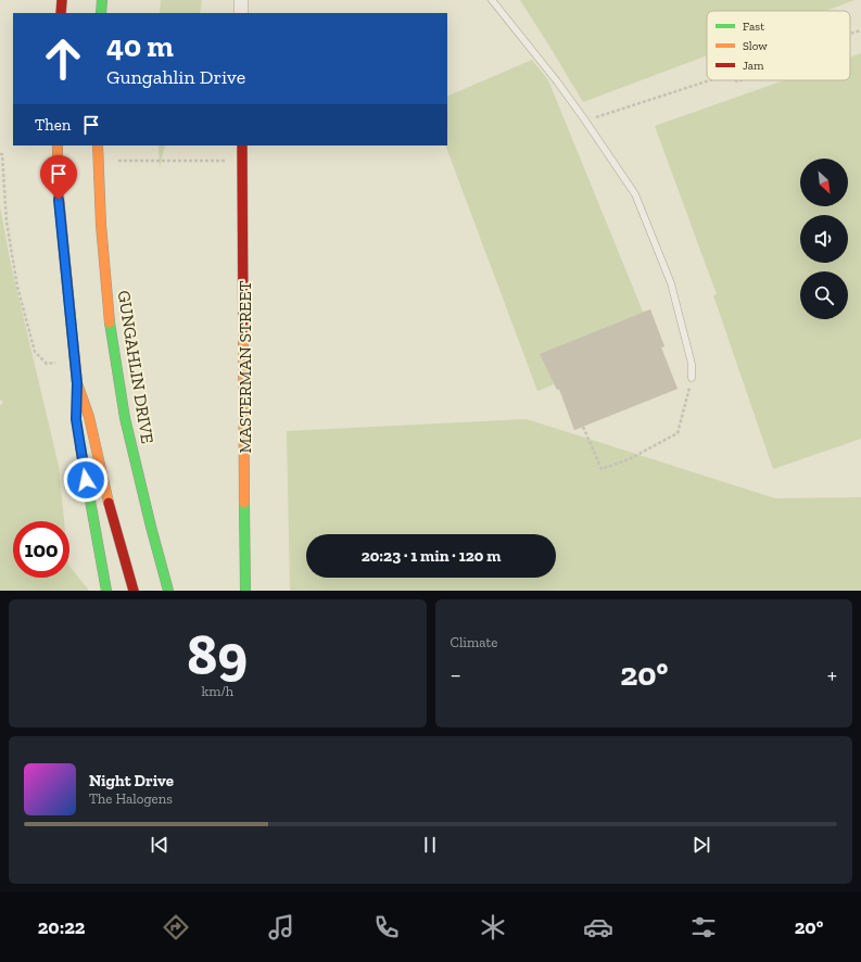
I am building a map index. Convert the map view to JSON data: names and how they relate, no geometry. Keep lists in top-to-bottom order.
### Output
{
  "streets": {
    "main road": ["GUNGAHLIN DRIVE", "MASTERMAN STREET"]
  },
  "legend": ["Fast", "Slow", "Jam"],
  "north": "bottom right",
  "page": {
    "turn": ["40 m", "Gungahlin Drive"],
    "then": "Then",
    "limit": "100",
    "trip": "20:23 · 1 min · 120 m",
    "tile": [
      ["89", "km/h"],
      "Climate"
    ],
    "heat": ["−", "20°", "+"],
    "song": ["Night Drive", "The Halogens"],
    "tabs": ["20:22", "20°"]
  }
}
